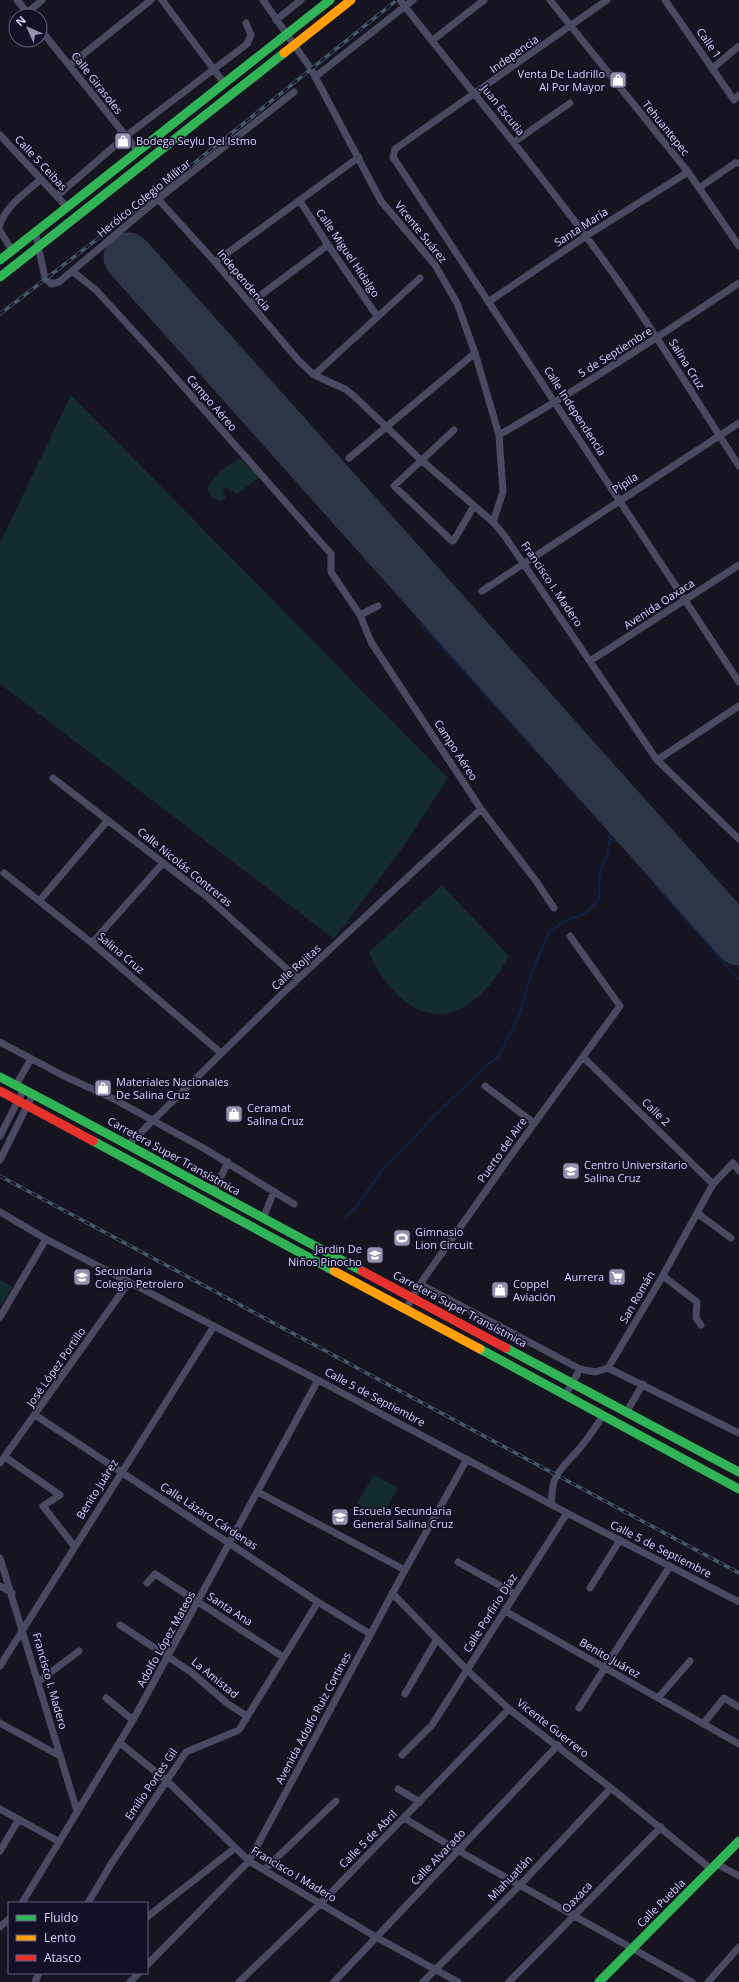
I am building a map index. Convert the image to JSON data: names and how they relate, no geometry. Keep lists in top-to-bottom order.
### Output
{
  "streets": {
    "main road": ["Carretera Super Transístmica", "Calle Puebla"],
    "street": [
      "Calle 1",
      "Indepencia",
      "Calle Girasoles",
      "Juan Escutia",
      "Tehuantepec",
      "Calle 5 Ceibas",
      "Heróico Colegio Militar",
      "Santa María",
      "Vicente Suárez",
      "Calle Miguel Hidalgo",
      "Independencia",
      "5 de Septiembre",
      "Salina Cruz",
      "Campo Aéreo",
      "Calle Independencia",
      "Pípila",
      "Francisco I. Madero",
      "Avenida Oaxaca",
      "Calle Nicolás Contreras",
      "Calle Rojitas",
      "Calle 2",
      "Puerto del Aire",
      "San Román",
      "José López Portillo",
      "Calle 5 de Septiembre",
      "Benito Juárez",
      "Calle Lázaro Cárdenas",
      "Santa Ana",
      "Calle Porfirio Díaz",
      "Adolfo López Mateos",
      "La Amistad",
      "Avenida Adolfo Ruiz Cortines",
      "Vicente Guerrero",
      "Emilio Portes Gil",
      "Calle 5 de Abril",
      "Calle Alvarado",
      "Francisco I Madero",
      "Miahuatlán",
      "Oaxaca"
    ]
  },
  "crossings": [
    ["Indepencia", "Juan Escutia"],
    ["Indepencia", "Tehuantepec"],
    ["Indepencia", "Calle Independencia"],
    ["Juan Escutia", "Santa María"],
    ["Juan Escutia", "Salina Cruz"],
    ["Tehuantepec", "Santa María"],
    ["Heróico Colegio Militar", "Independencia"],
    ["Heróico Colegio Militar", "Campo Aéreo"],
    ["Santa María", "Salina Cruz"],
    ["Santa María", "Calle Independencia"],
    ["Vicente Suárez", "5 de Septiembre"],
    ["Vicente Suárez", "Francisco I. Madero"],
    ["Independencia", "Francisco I. Madero"],
    ["5 de Septiembre", "Salina Cruz"],
    ["5 de Septiembre", "Calle Independencia"],
    ["Salina Cruz", "Pípila"],
    ["Salina Cruz", "Calle Rojitas"],
    ["Campo Aéreo", "Calle Rojitas"],
    ["Calle Independencia", "Pípila"],
    ["Calle Independencia", "Avenida Oaxaca"],
    ["Pípila", "Francisco I. Madero"],
    ["Francisco I. Madero", "Avenida Oaxaca"],
    ["Francisco I. Madero", "Benito Juárez"],
    ["Francisco I. Madero", "Adolfo López Mateos"],
    ["Calle Nicolás Contreras", "Calle Rojitas"],
    ["Calle Rojitas", "Carretera Super Transístmica"],
    ["Calle 2", "Puerto del Aire"],
    ["Calle 2", "San Román"],
    ["Puerto del Aire", "Carretera Super Transístmica"],
    ["José López Portillo", "Calle 5 de Septiembre"],
    ["José López Portillo", "Calle Lázaro Cárdenas"],
    ["Calle 5 de Septiembre", "Benito Juárez"],
    ["Calle 5 de Septiembre", "Calle Porfirio Díaz"],
    ["Calle 5 de Septiembre", "Adolfo López Mateos"],
    ["Calle 5 de Septiembre", "Avenida Adolfo Ruiz Cortines"],
    ["Benito Juárez", "Calle Lázaro Cárdenas"],
    ["Benito Juárez", "Calle Porfirio Díaz"],
    ["Calle Lázaro Cárdenas", "Adolfo López Mateos"],
    ["Calle Lázaro Cárdenas", "Avenida Adolfo Ruiz Cortines"],
    ["Calle Lázaro Cárdenas", "Emilio Portes Gil"],
    ["Santa Ana", "Adolfo López Mateos"],
    ["Santa Ana", "Emilio Portes Gil"],
    ["Calle Porfirio Díaz", "Vicente Guerrero"],
    ["Adolfo López Mateos", "La Amistad"],
    ["Adolfo López Mateos", "Francisco I Madero"],
    ["La Amistad", "Emilio Portes Gil"],
    ["Avenida Adolfo Ruiz Cortines", "Vicente Guerrero"],
    ["Avenida Adolfo Ruiz Cortines", "Francisco I Madero"],
    ["Vicente Guerrero", "Calle 5 de Abril"],
    ["Vicente Guerrero", "Calle Alvarado"],
    ["Vicente Guerrero", "Miahuatlán"],
    ["Vicente Guerrero", "Oaxaca"],
    ["Vicente Guerrero", "Calle Puebla"],
    ["Emilio Portes Gil", "Francisco I Madero"],
    ["Calle 5 de Abril", "Francisco I Madero"],
    ["Calle Alvarado", "Francisco I Madero"],
    ["Francisco I Madero", "Miahuatlán"]
  ],
  "places": {
    "shop": [
      "Venta De Ladrillo Al Por Mayor",
      "Bodega Seylu Del Istmo",
      "Materiales Nacionales De Salina Cruz",
      "Ceramat Salina Cruz",
      "Coppel Aviación"
    ],
    "school or university": [
      "Centro Universitario Salina Cruz",
      "Jardin De Niños Pinocho",
      "Secundaria Colegio Petrolero",
      "Escuela Secundaria General Salina Cruz"
    ],
    "sports": ["Gimnasio Lion Circuit"],
    "supermarket": ["Aurrera"]
  },
  "legend": ["Fluido", "Lento", "Atasco"],
  "north": "top left"
}
